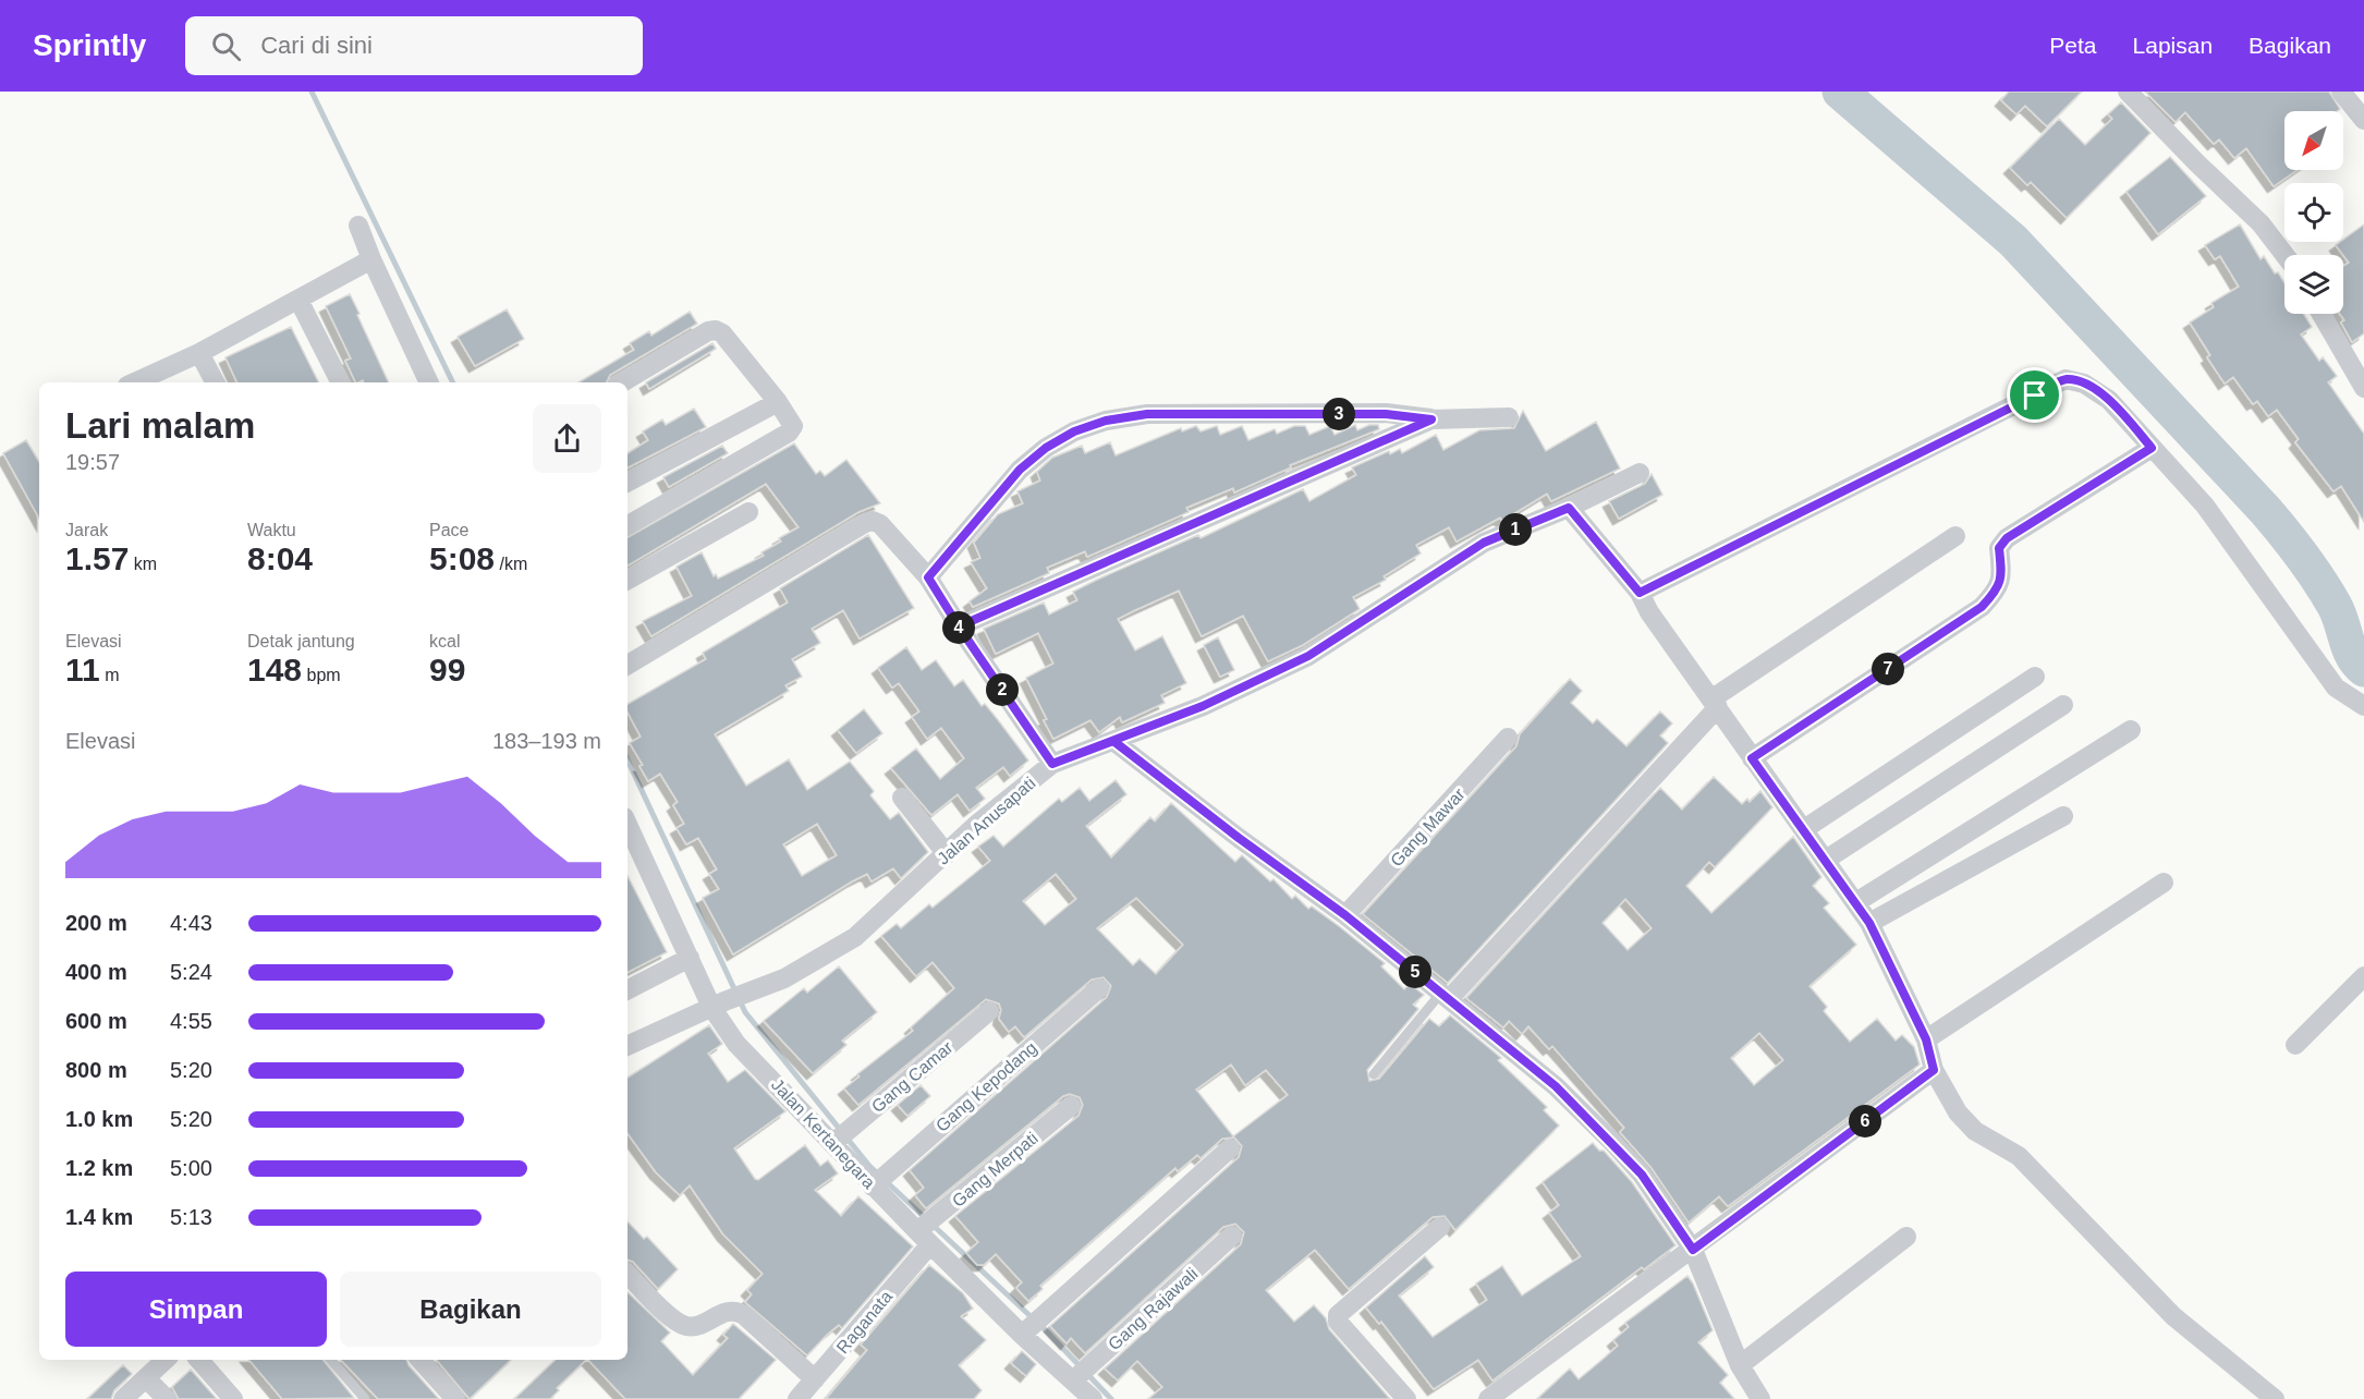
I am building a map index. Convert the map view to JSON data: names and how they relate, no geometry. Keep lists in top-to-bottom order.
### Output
{
  "streets": {
    "street": [
      "Jalan Anusapati",
      "Gang Mawar",
      "Gang Camar",
      "Gang Kepodang",
      "Jalan Kertanegara",
      "Gang Merpati",
      "Gang Rajawali",
      "Raganata"
    ]
  },
  "crossings": [
    ["Jalan Anusapati", "Jalan Kertanegara"],
    ["Gang Camar", "Jalan Kertanegara"],
    ["Gang Kepodang", "Jalan Kertanegara"],
    ["Jalan Kertanegara", "Gang Merpati"],
    ["Jalan Kertanegara", "Gang Rajawali"],
    ["Jalan Kertanegara", "Raganata"],
    ["Gang Merpati", "Raganata"]
  ],
  "north": "bottom left",
  "page": {
    "header": "Sprintly",
    "search": "Cari di sini",
    "nav": ["Peta", "Lapisan", "Bagikan"],
    "heading": ["Lari malam", "19:57"],
    "pins": [
      "3",
      "1",
      "4",
      "7",
      "2",
      "5",
      "6"
    ],
    "stats": [
      ["Jarak", "1.57 km"],
      ["Waktu", "8:04"],
      ["Pace", "5:08 /km"],
      ["Elevasi", "11 m"],
      ["Detak jantung", "148 bpm"],
      ["kcal", "99"]
    ],
    "chart": ["Elevasi", "183–193 m"],
    "list": [
      {
        "name": "200 m",
        "note": "4:43"
      },
      {
        "name": "400 m",
        "note": "5:24"
      },
      {
        "name": "600 m",
        "note": "4:55"
      },
      {
        "name": "800 m",
        "note": "5:20"
      },
      {
        "name": "1.0 km",
        "note": "5:20"
      },
      {
        "name": "1.2 km",
        "note": "5:00"
      },
      {
        "name": "1.4 km",
        "note": "5:13"
      }
    ],
    "buttons": ["Simpan", "Bagikan"]
  }
}
